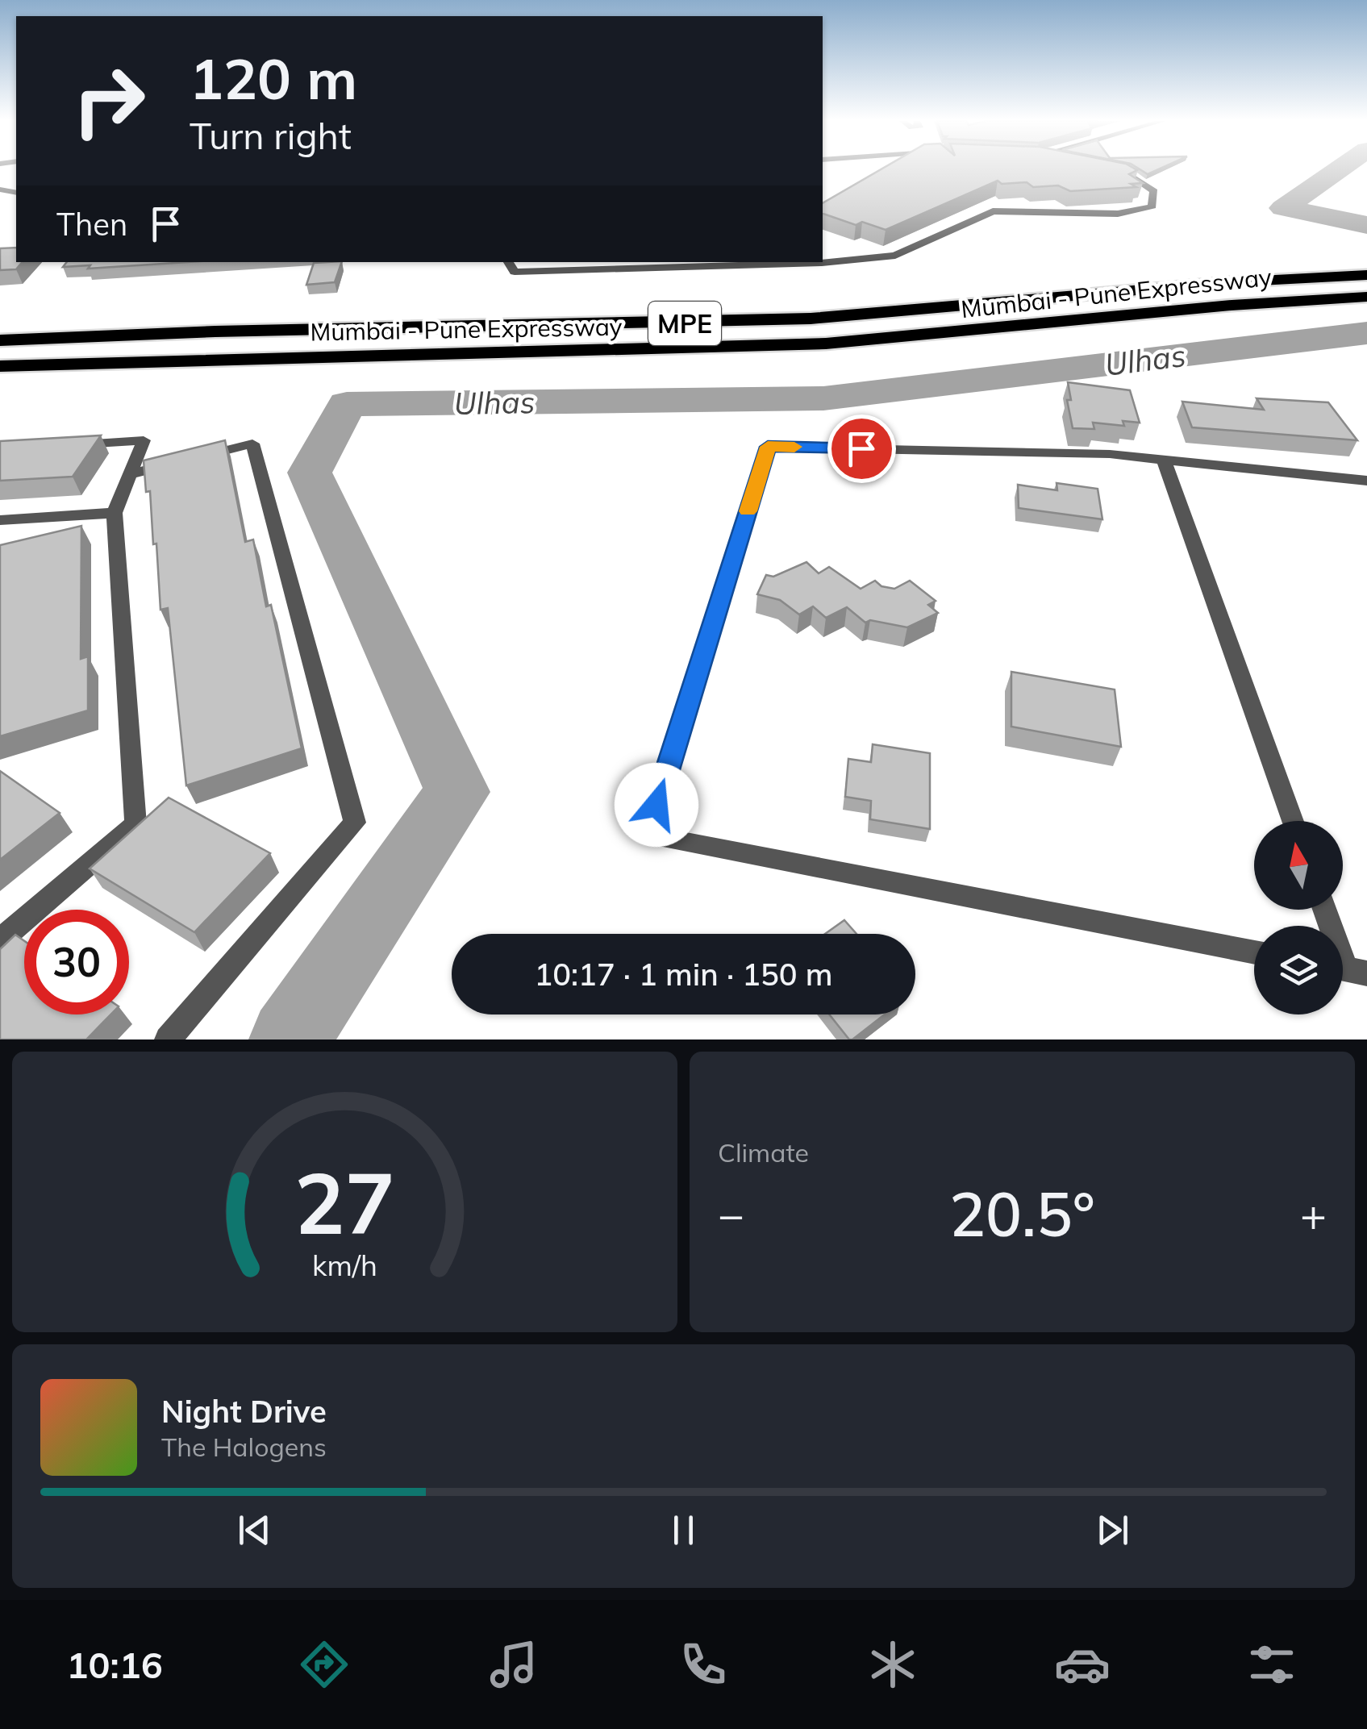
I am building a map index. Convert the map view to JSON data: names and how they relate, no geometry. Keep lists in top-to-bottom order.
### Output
{
  "streets": {
    "highway": ["Mumbai - Pune Expressway", "MPE"]
  },
  "water": ["Ulhas"],
  "north": "top",
  "page": {
    "turn": ["120 m", "Turn right"],
    "then": "Then",
    "limit": "30",
    "trip": "10:17 · 1 min · 150 m",
    "tile": "Climate",
    "heat": ["−", "20.5°", "+"],
    "song": ["Night Drive", "The Halogens"],
    "tabs": "10:16",
    "gauge": ["27", "km/h"]
  }
}
